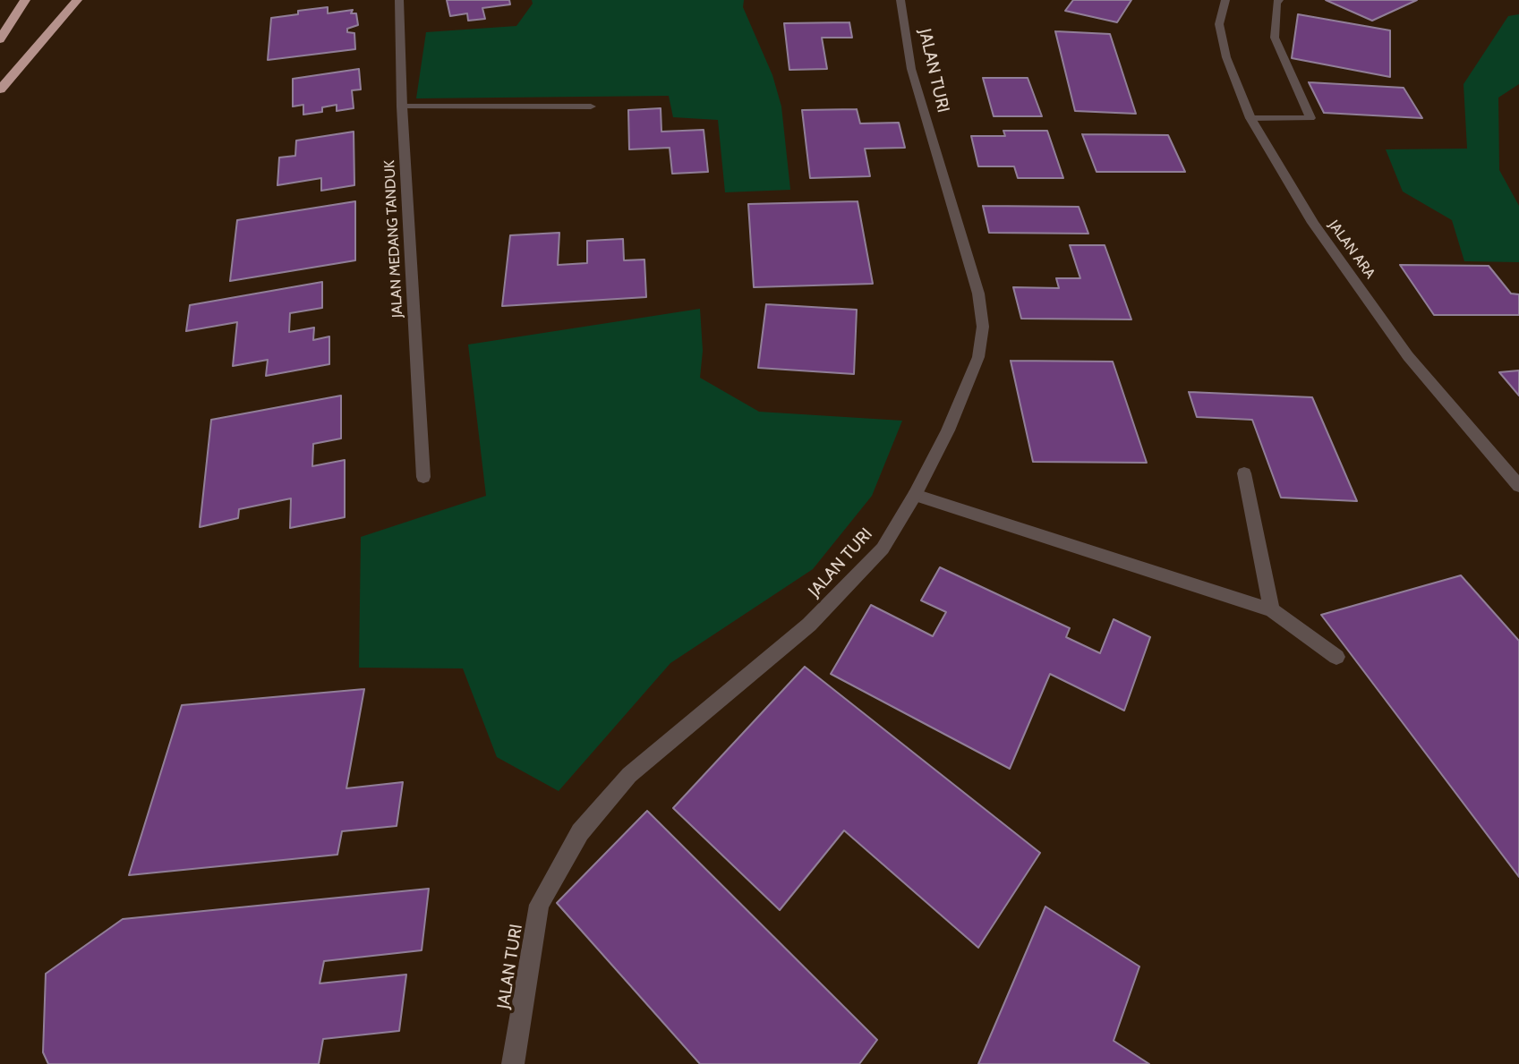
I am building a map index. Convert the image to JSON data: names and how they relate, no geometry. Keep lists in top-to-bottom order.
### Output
{
  "streets": {
    "street": ["JALAN TURI", "JALAN MEDANG TANDUK", "JALAN ARA"]
  }
}
